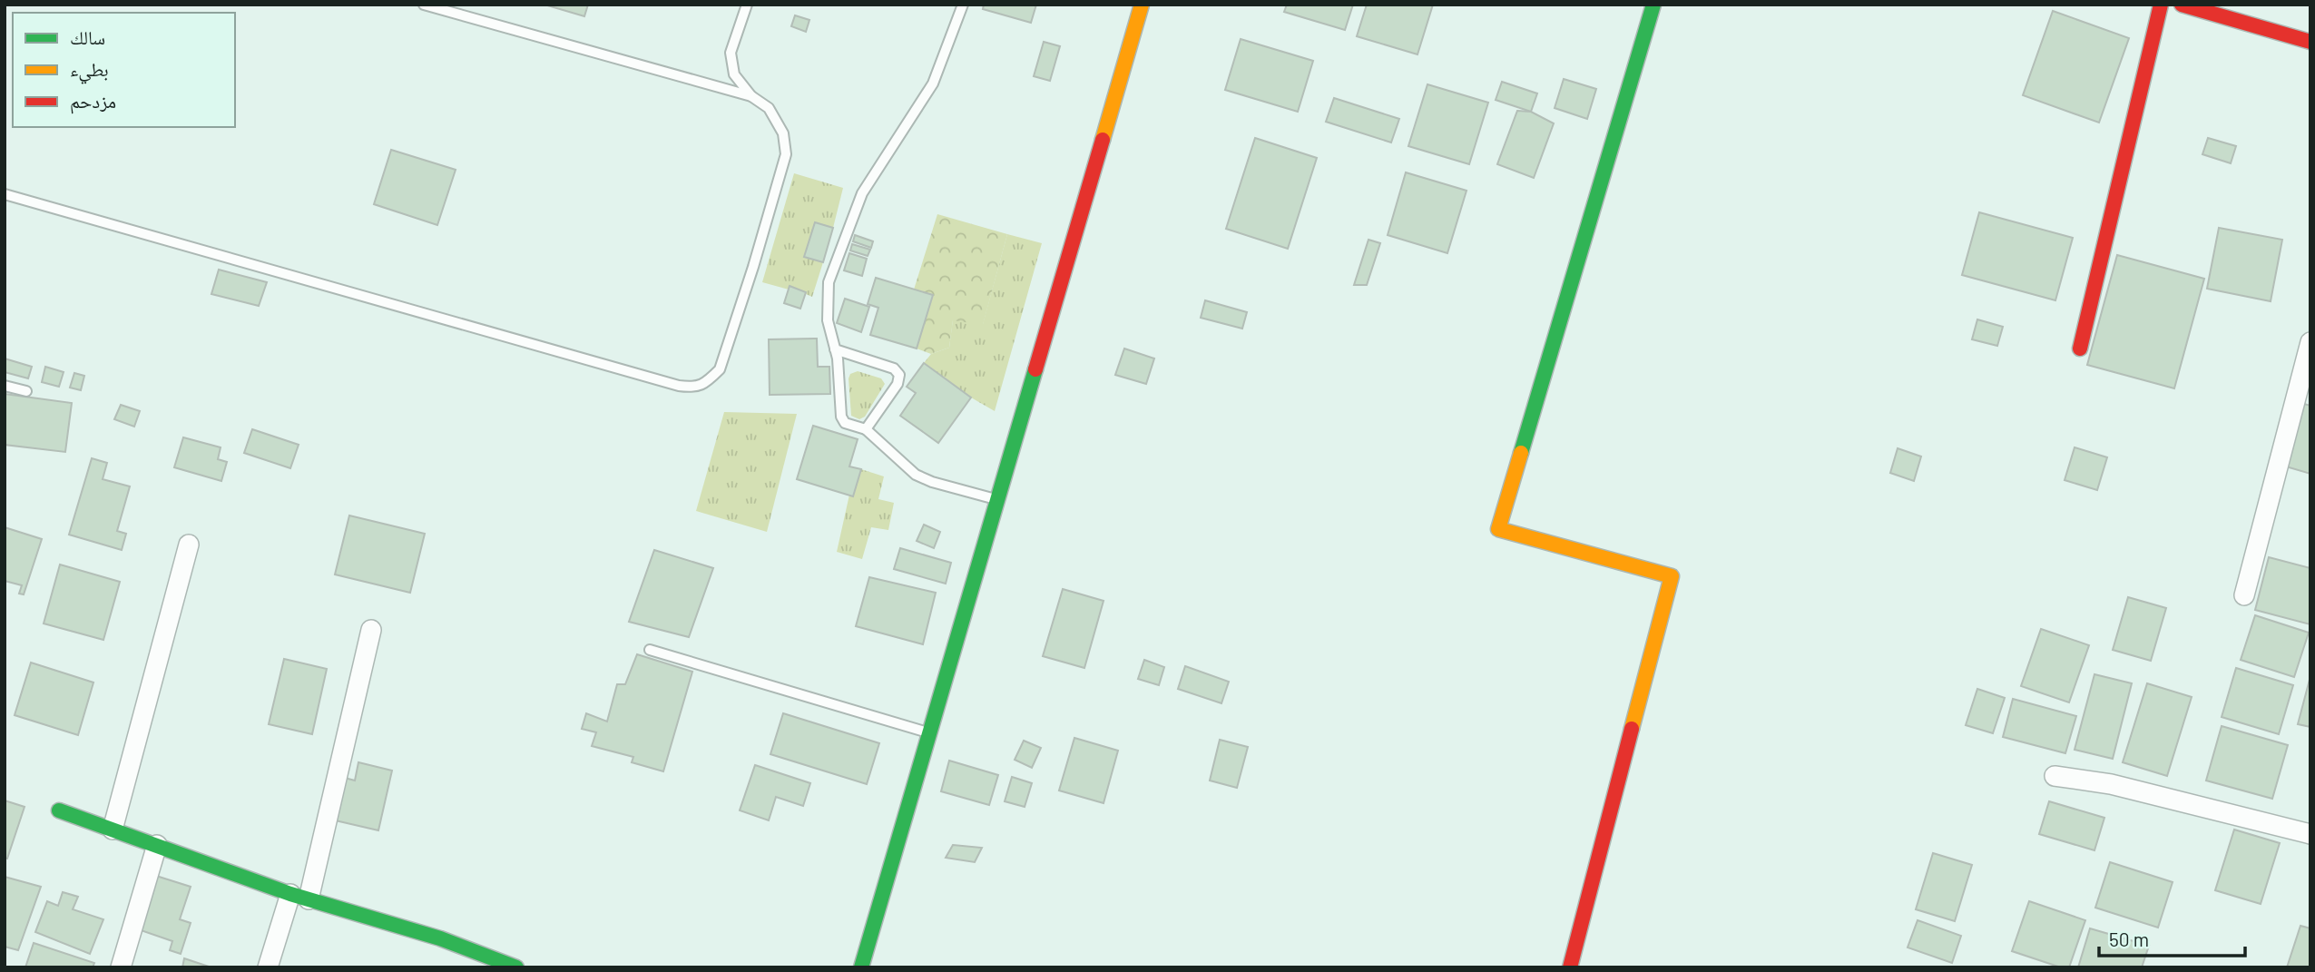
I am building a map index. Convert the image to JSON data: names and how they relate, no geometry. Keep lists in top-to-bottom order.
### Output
{
  "legend": ["سالك", "بطيء", "مزدحم"],
  "scale_bar": "50 m"
}
